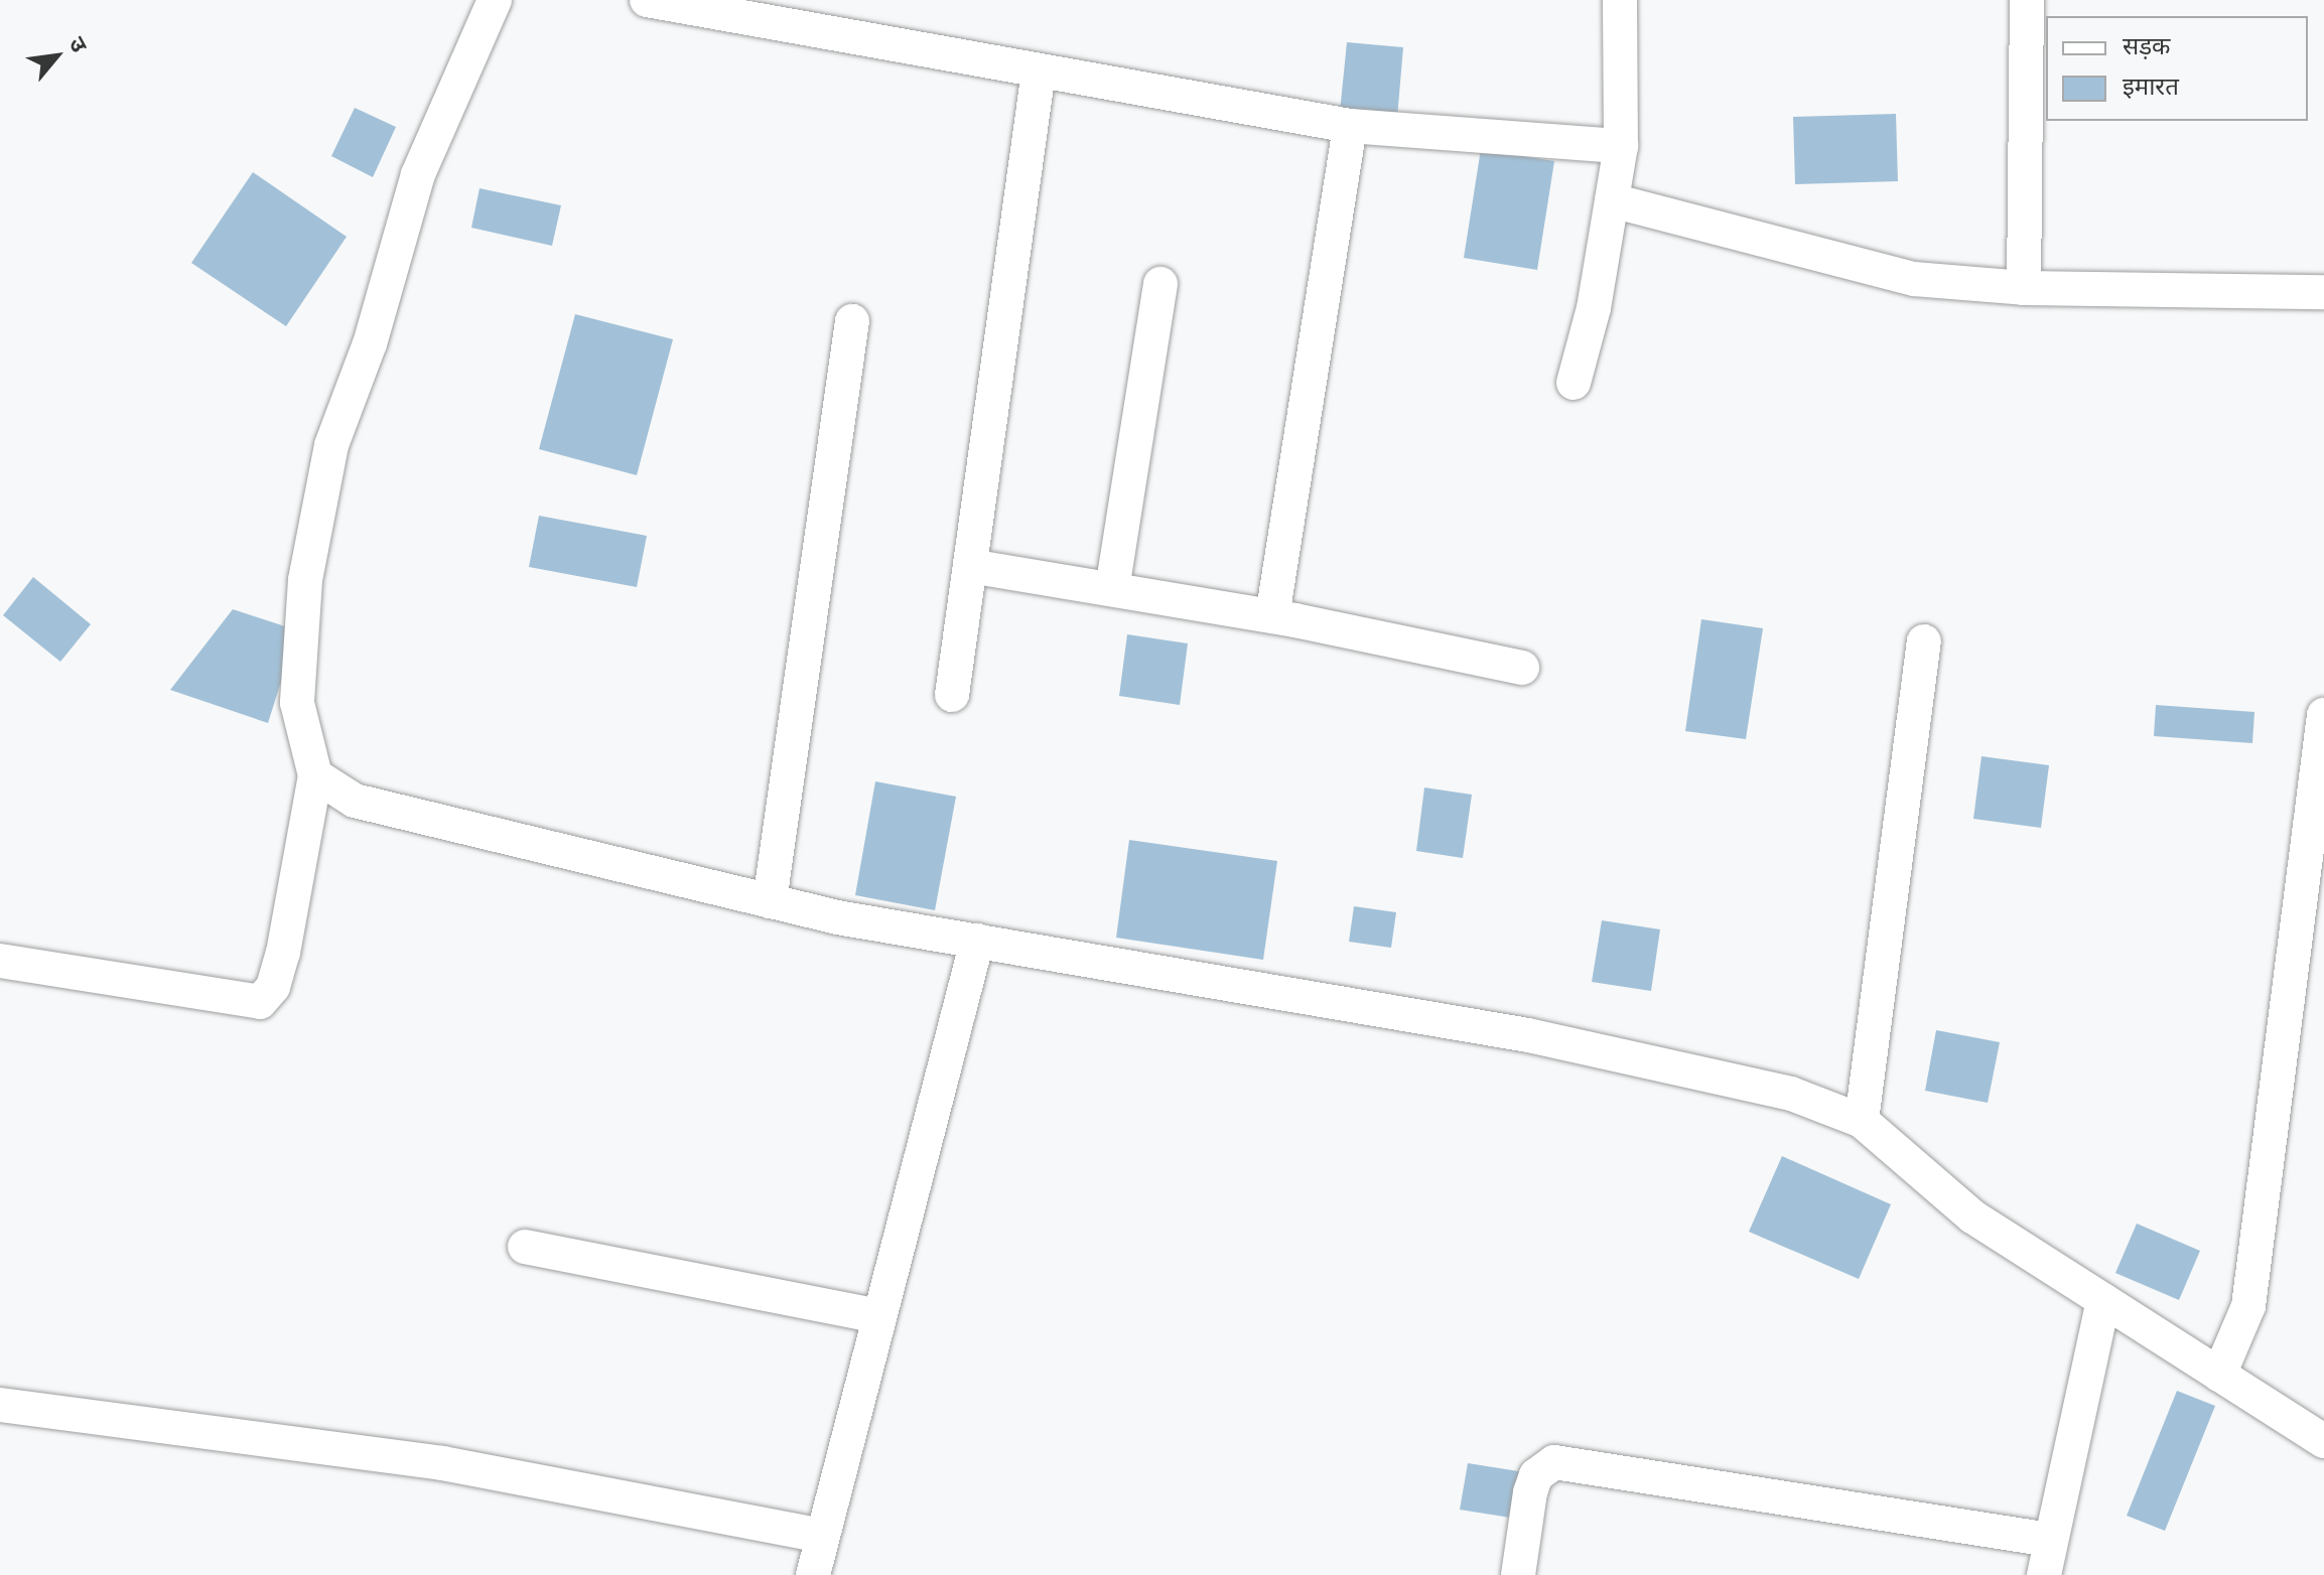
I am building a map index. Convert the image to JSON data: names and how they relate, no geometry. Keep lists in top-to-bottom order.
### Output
{
  "legend": ["सड़क", "इमारत"],
  "north": "top right"
}
